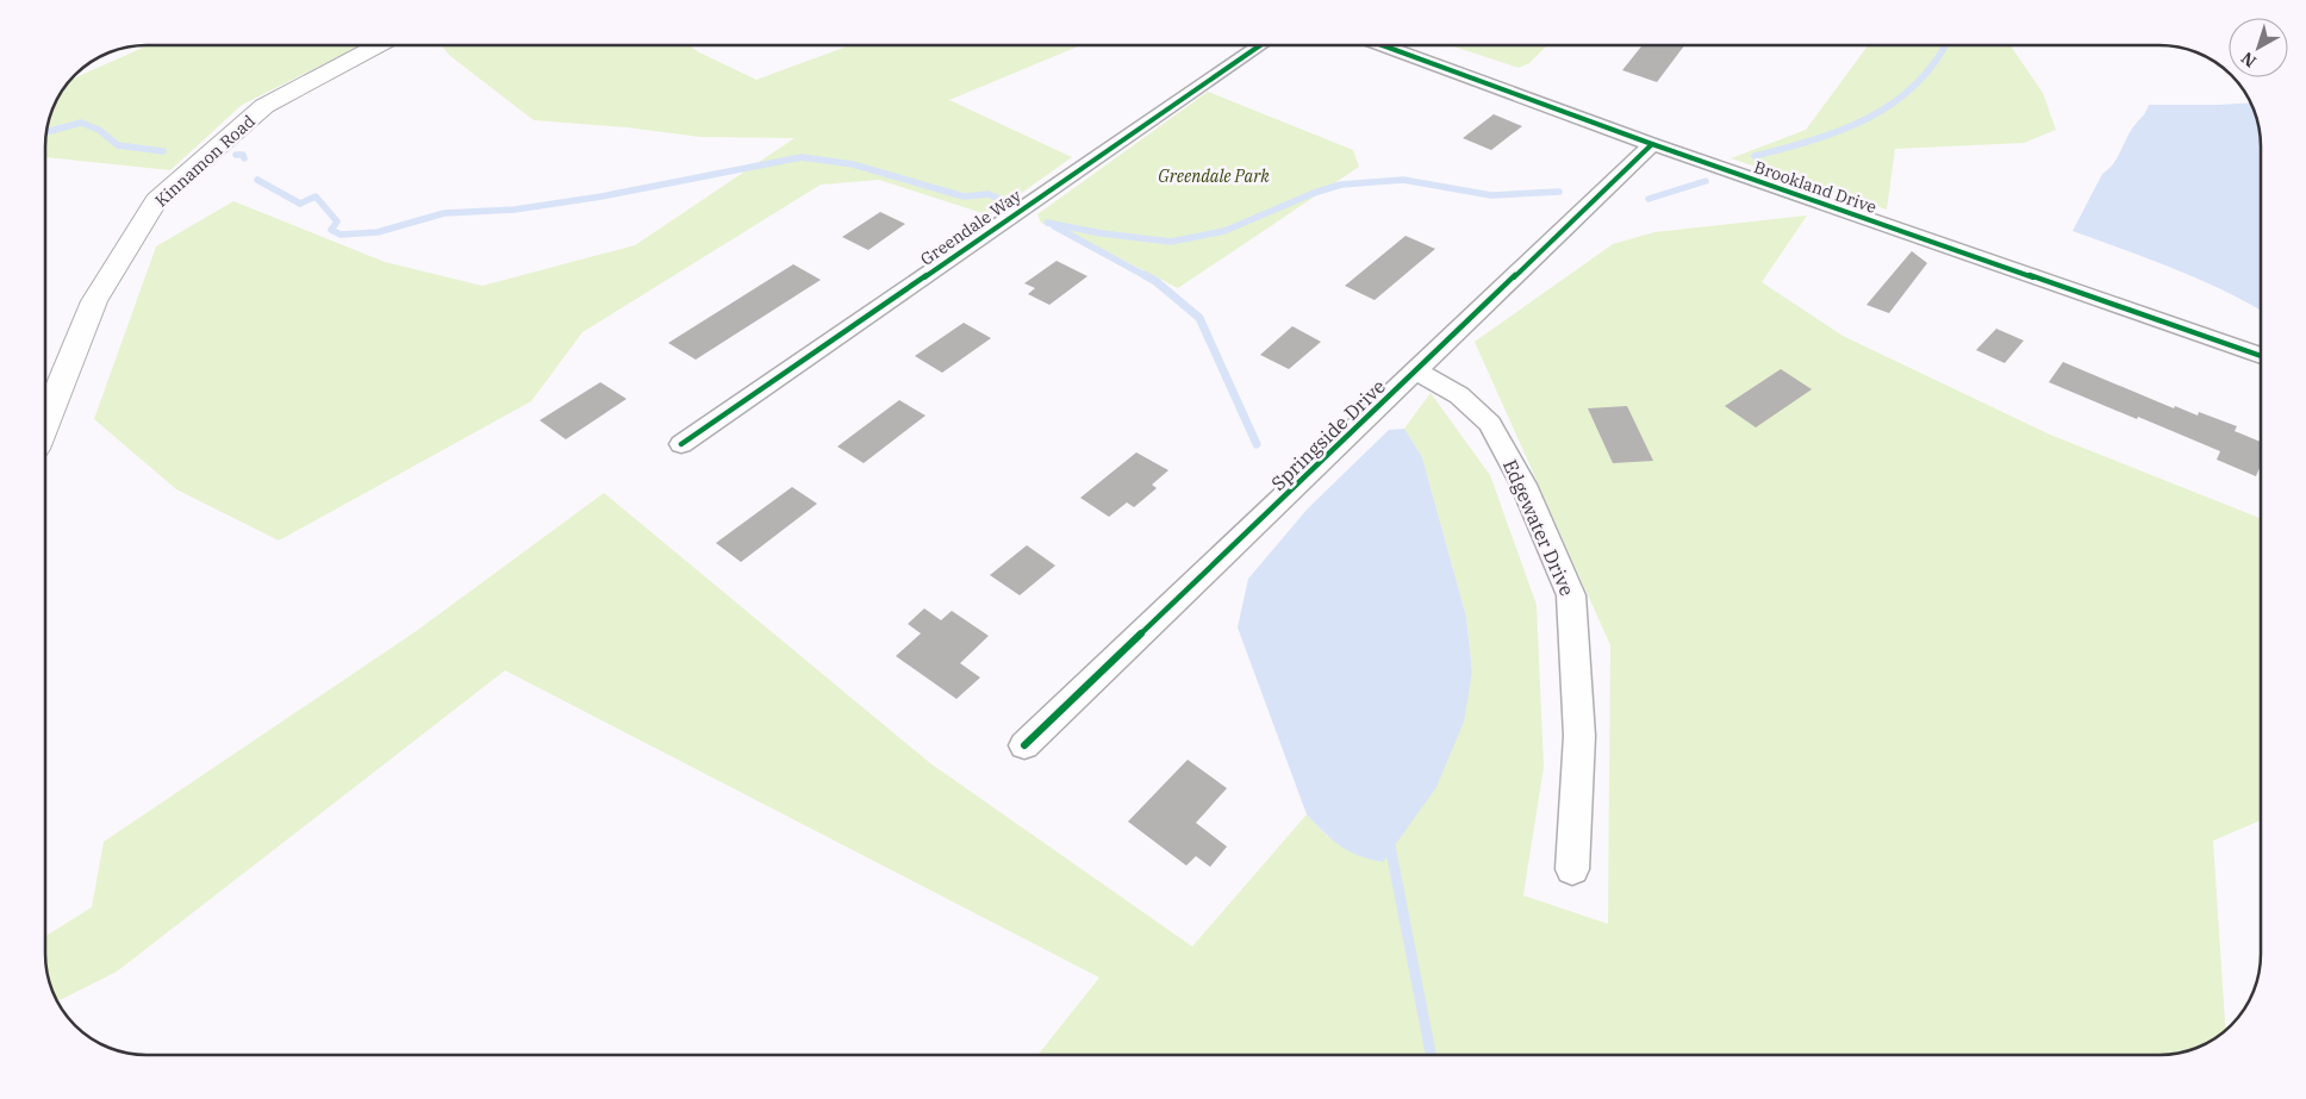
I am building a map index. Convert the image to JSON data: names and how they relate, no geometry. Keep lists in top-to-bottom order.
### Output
{
  "streets": {
    "main road": ["Kinnamon Road"],
    "street": [
      "Brookland Drive",
      "Greendale Way",
      "Springside Drive",
      "Edgewater Drive"
    ]
  },
  "crossings": [
    ["Brookland Drive", "Springside Drive"],
    ["Springside Drive", "Edgewater Drive"]
  ],
  "parks": ["Greendale Park"],
  "north": "bottom left"
}
